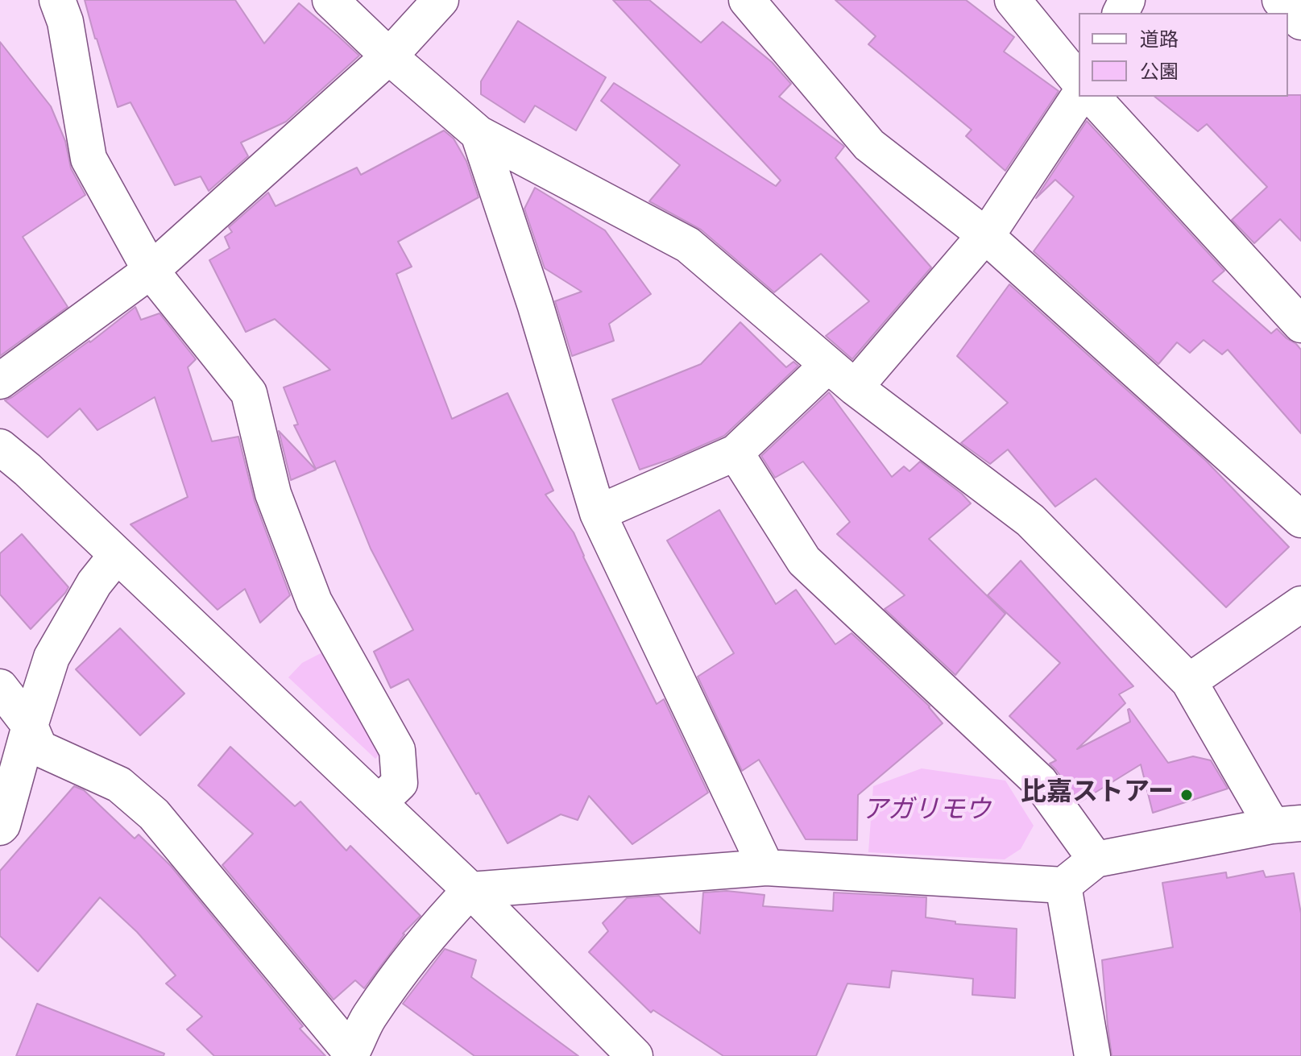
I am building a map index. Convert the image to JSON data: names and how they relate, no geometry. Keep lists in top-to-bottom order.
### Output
{
  "parks": ["アガリモウ"],
  "places": ["比嘉ストアー"],
  "legend": ["道路", "公園"]
}
